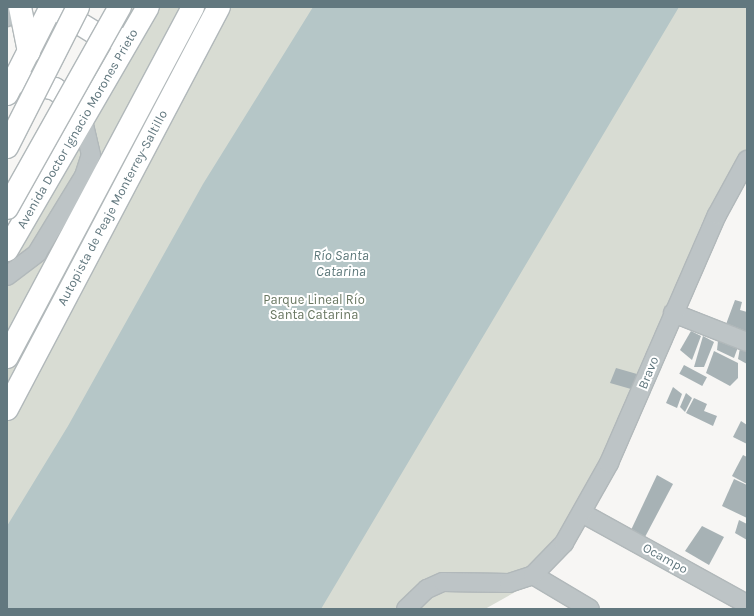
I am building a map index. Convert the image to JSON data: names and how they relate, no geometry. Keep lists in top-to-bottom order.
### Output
{
  "streets": {
    "main road": ["Avenida Doctor Ignacio Morones Prieto", "Autopista de Peaje Monterrey-Saltillo"],
    "street": ["Bravo", "Ocampo"]
  },
  "crossings": [
    ["Bravo", "Ocampo"]
  ],
  "water": ["Río Santa Catarina"],
  "parks": ["Parque Lineal Río Santa Catarina"]
}
